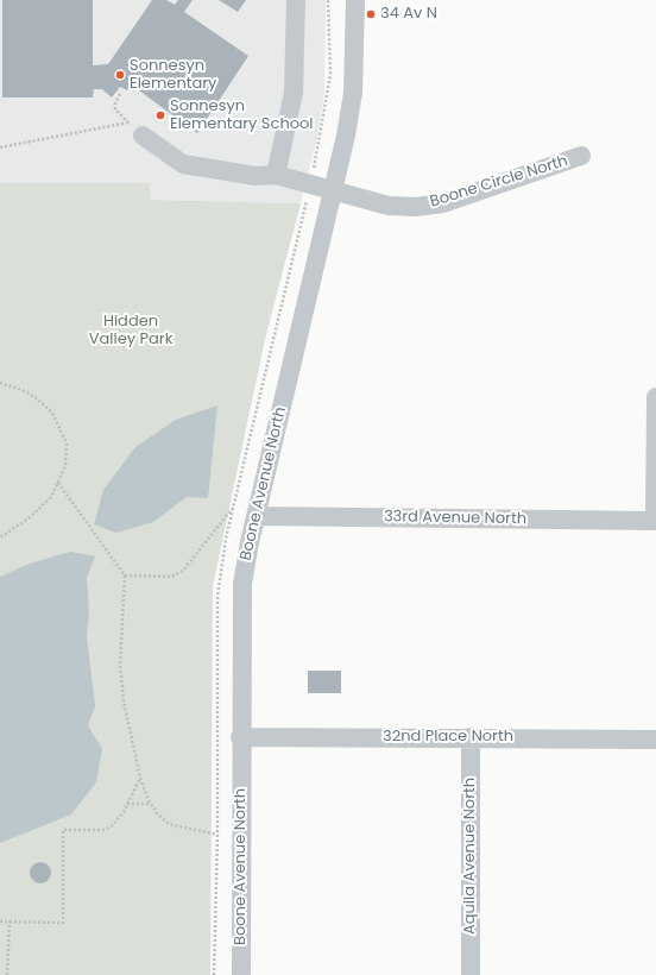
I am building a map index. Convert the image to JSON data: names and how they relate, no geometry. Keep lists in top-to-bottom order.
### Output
{
  "streets": {
    "street": [
      "Boone Circle North",
      "Boone Avenue North",
      "33rd Avenue North",
      "32nd Place North",
      "Aquila Avenue North"
    ]
  },
  "crossings": [
    ["Boone Circle North", "Boone Avenue North"],
    ["Boone Avenue North", "33rd Avenue North"],
    ["Boone Avenue North", "32nd Place North"],
    ["32nd Place North", "Aquila Avenue North"]
  ],
  "parks": ["Hidden Valley Park"],
  "places": ["34 Av N", "Sonnesyn Elementary", "Sonnesyn Elementary School"]
}
